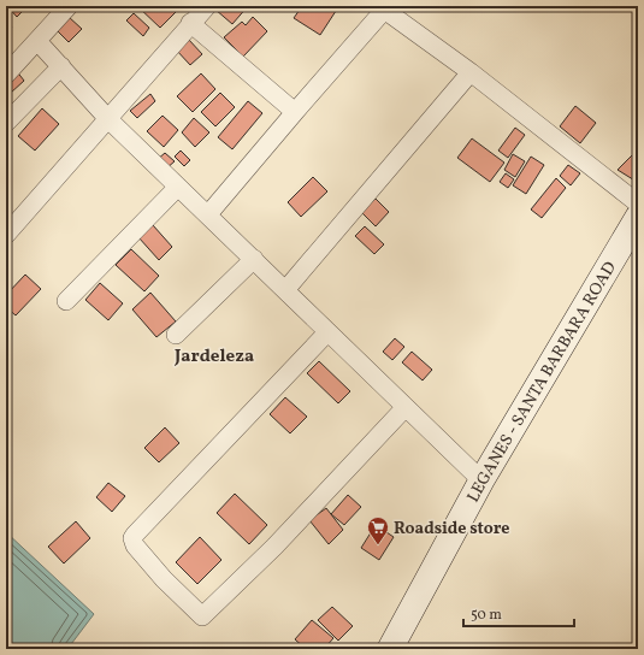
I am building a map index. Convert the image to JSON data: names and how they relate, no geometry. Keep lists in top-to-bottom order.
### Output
{
  "streets": {
    "main road": ["LEGANES - SANTA BARBARA ROAD"]
  },
  "districts": ["Jardeleza"],
  "places": {
    "supermarket": ["Roadside store"]
  },
  "scale_bar": "50 m"
}
